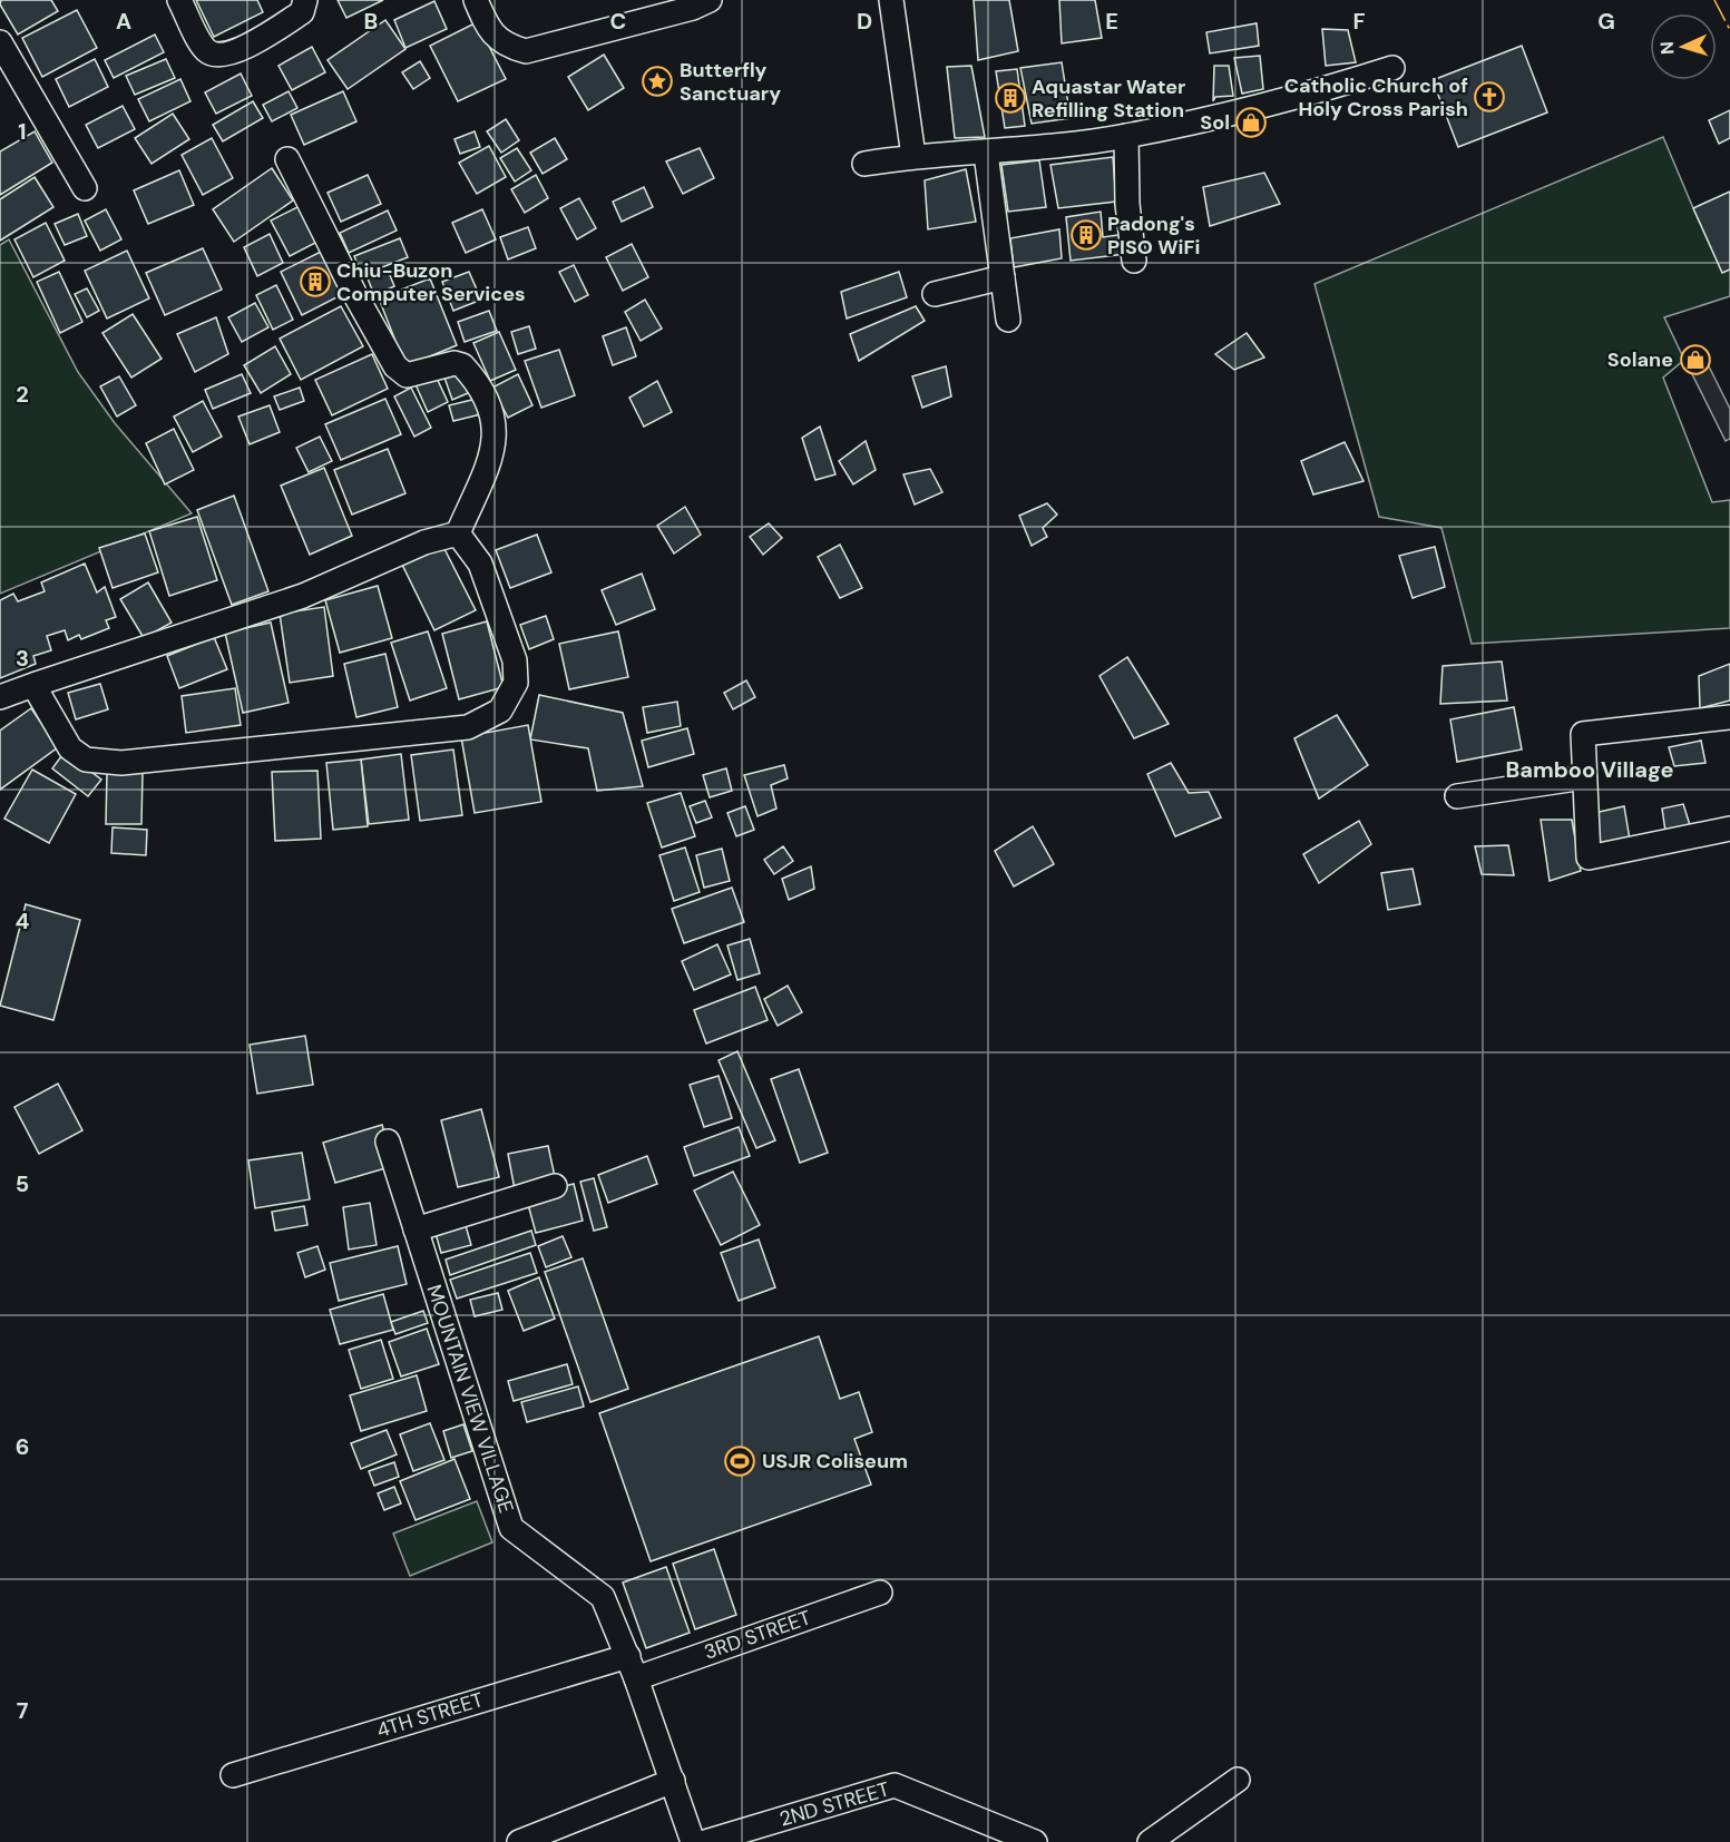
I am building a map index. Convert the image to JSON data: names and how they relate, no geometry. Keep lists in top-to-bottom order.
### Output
{
  "streets": {
    "street": [
      "MOUNTAIN VIEW VILLAGE",
      "3RD STREET",
      "4TH STREET",
      "2ND STREET"
    ]
  },
  "crossings": [
    ["MOUNTAIN VIEW VILLAGE", "3RD STREET"],
    ["MOUNTAIN VIEW VILLAGE", "4TH STREET"]
  ],
  "districts": ["Bamboo Village"],
  "places": {
    "place": ["Butterfly Sanctuary"],
    "church": ["Catholic Church of Holy Cross Parish"],
    "building": ["Aquastar Water Refilling Station", "Padong's PISO WiFi", "Chiu-Buzon Computer Services"],
    "shop": ["Sol", "Solane"],
    "sports": ["USJR Coliseum"]
  },
  "north": "left",
  "grid": {
    "columns": [
      "A",
      "B",
      "C",
      "D",
      "E",
      "F",
      "G"
    ],
    "rows": [
      "1",
      "2",
      "3",
      "4",
      "5",
      "6",
      "7"
    ]
  }
}
